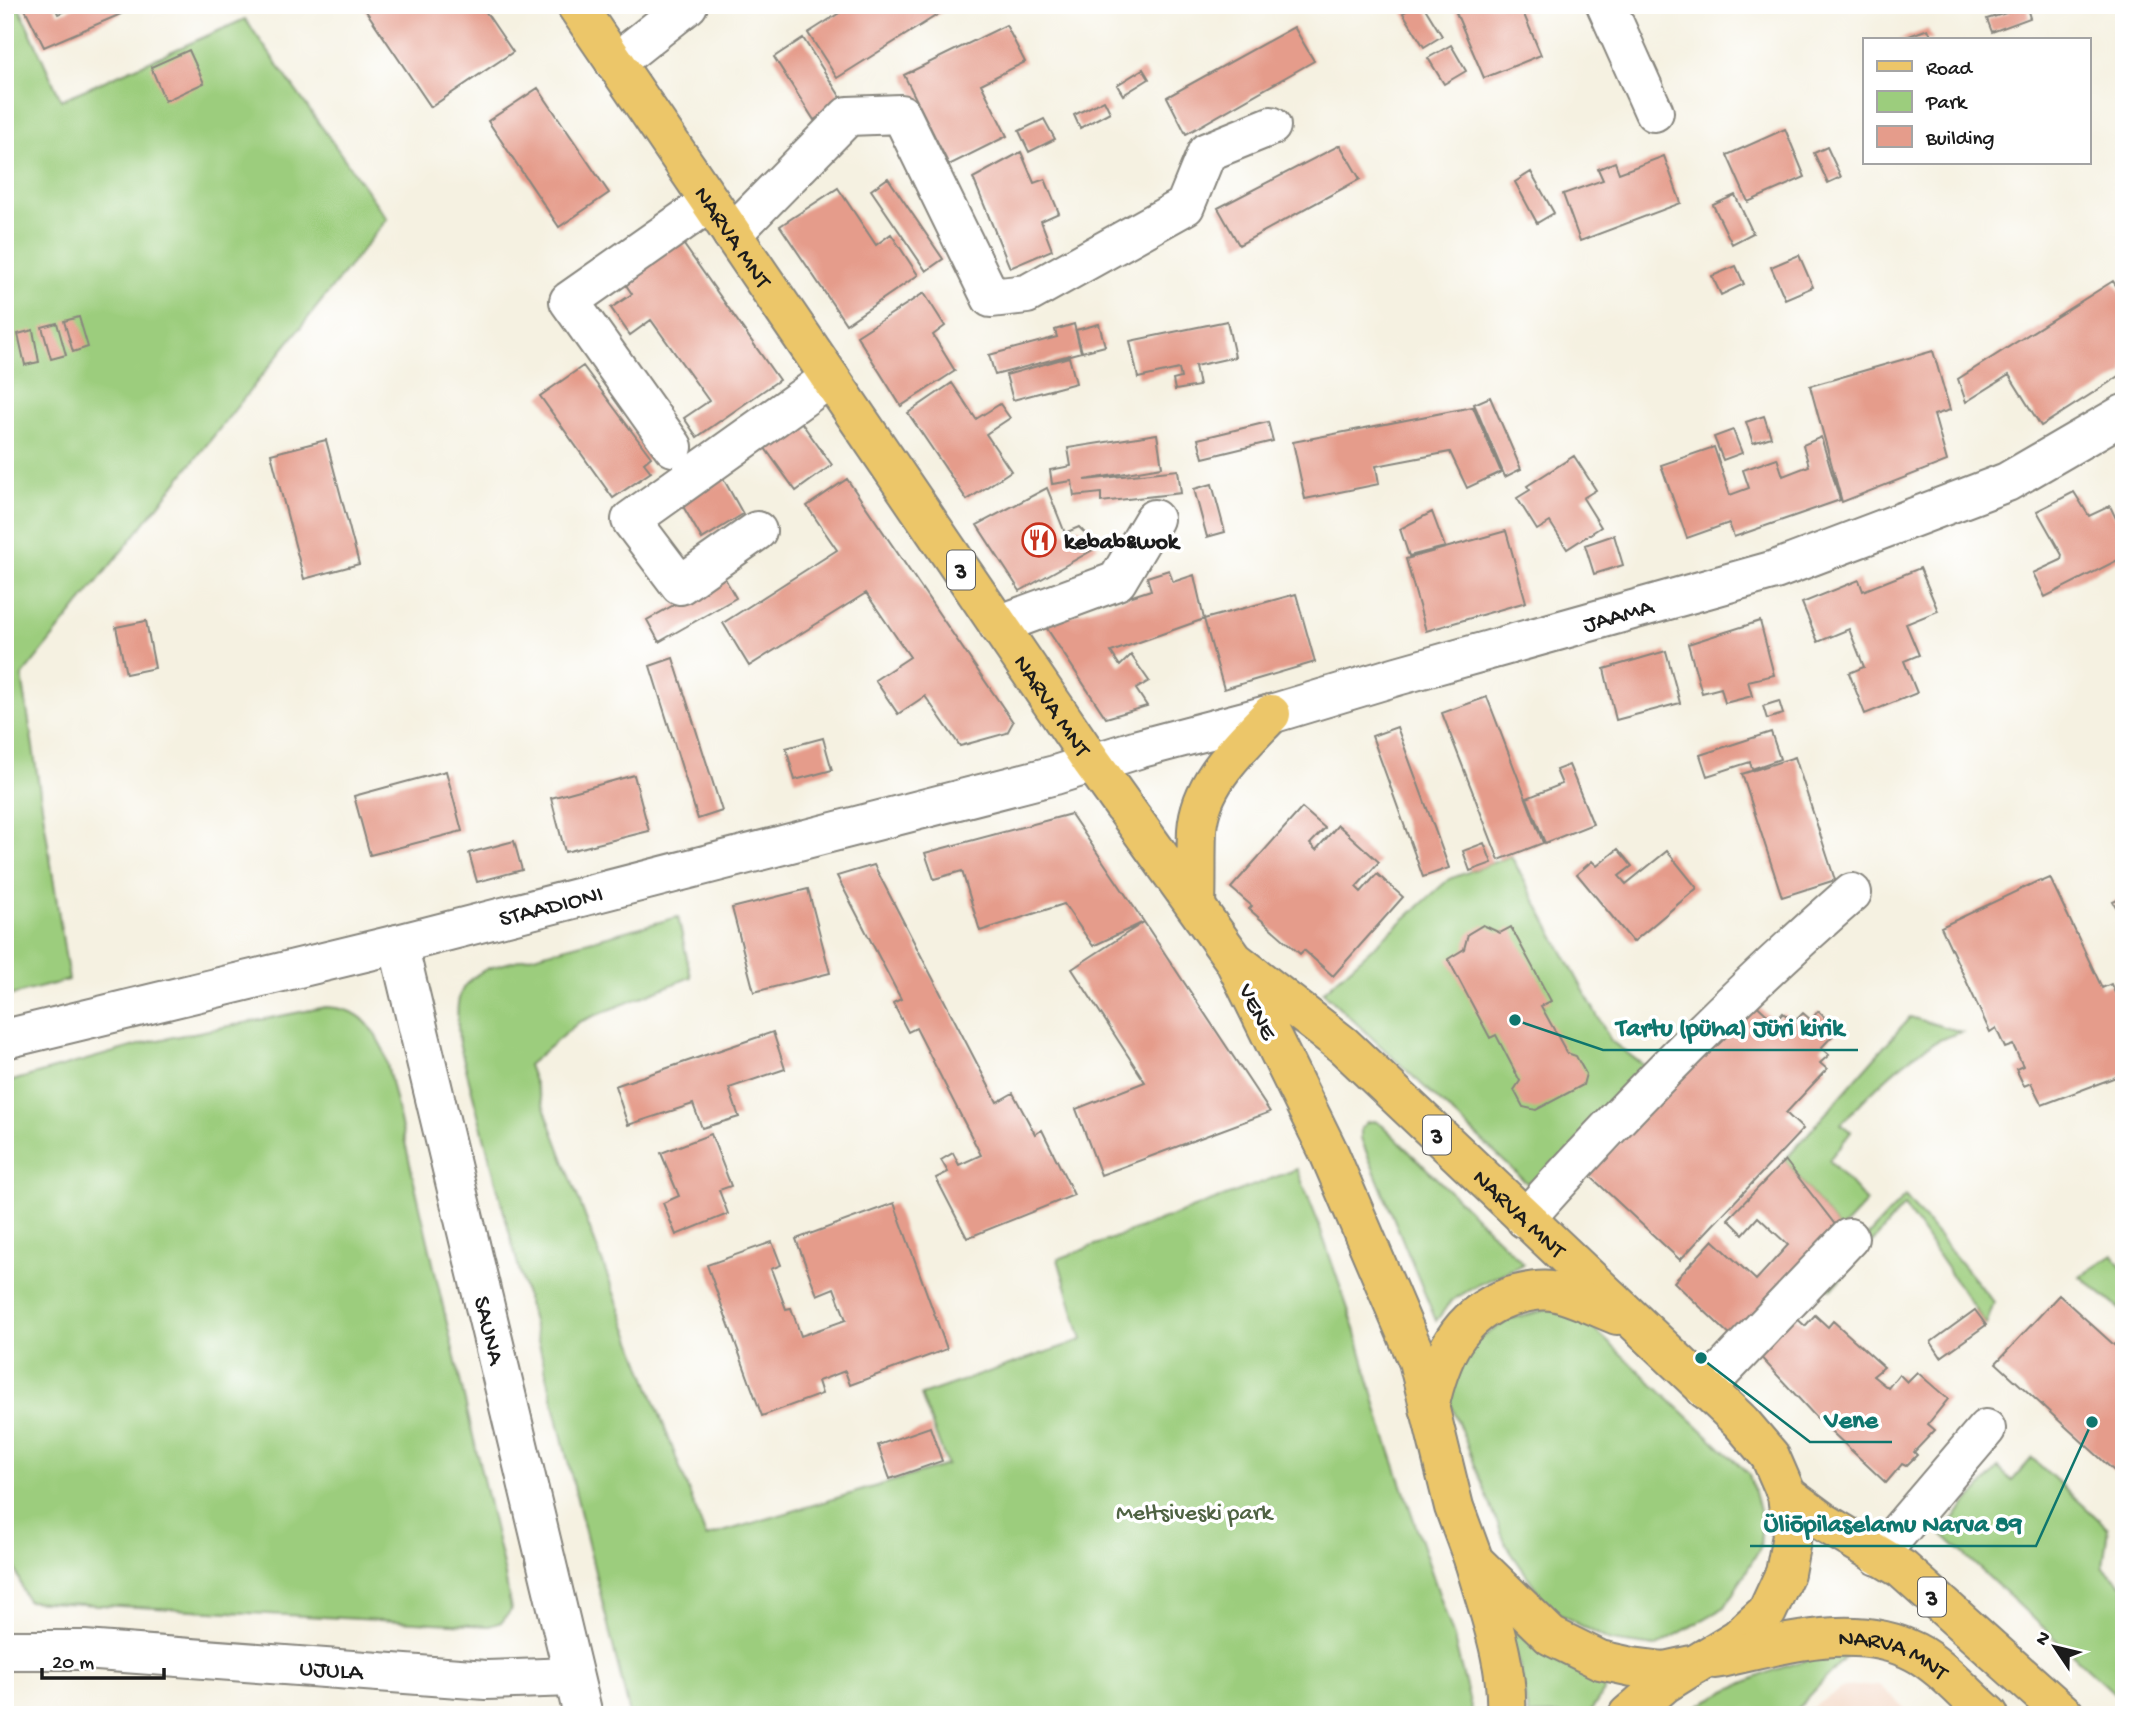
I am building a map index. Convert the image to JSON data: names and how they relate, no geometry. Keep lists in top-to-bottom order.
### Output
{
  "streets": {
    "main road": ["NARVA MNT", "3", "VENE"],
    "street": [
      "JAAMA",
      "STAADIONI",
      "SAUNA",
      "UJULA"
    ]
  },
  "crossings": [
    ["NARVA MNT", "3"],
    ["NARVA MNT", "JAAMA"],
    ["NARVA MNT", "STAADIONI"],
    ["NARVA MNT", "VENE"],
    ["JAAMA", "STAADIONI"],
    ["STAADIONI", "SAUNA"],
    ["SAUNA", "UJULA"]
  ],
  "parks": ["Meltsiveski park"],
  "places": {
    "restaurant": ["kebab&wok"],
    "other": ["Tartu (püha) Jüri kirik", "Vene", "Üliõpilaselamu Narva 89"]
  },
  "legend": ["Road", "Park", "Building"],
  "scale_bar": "20 m",
  "north": "top left"
}
